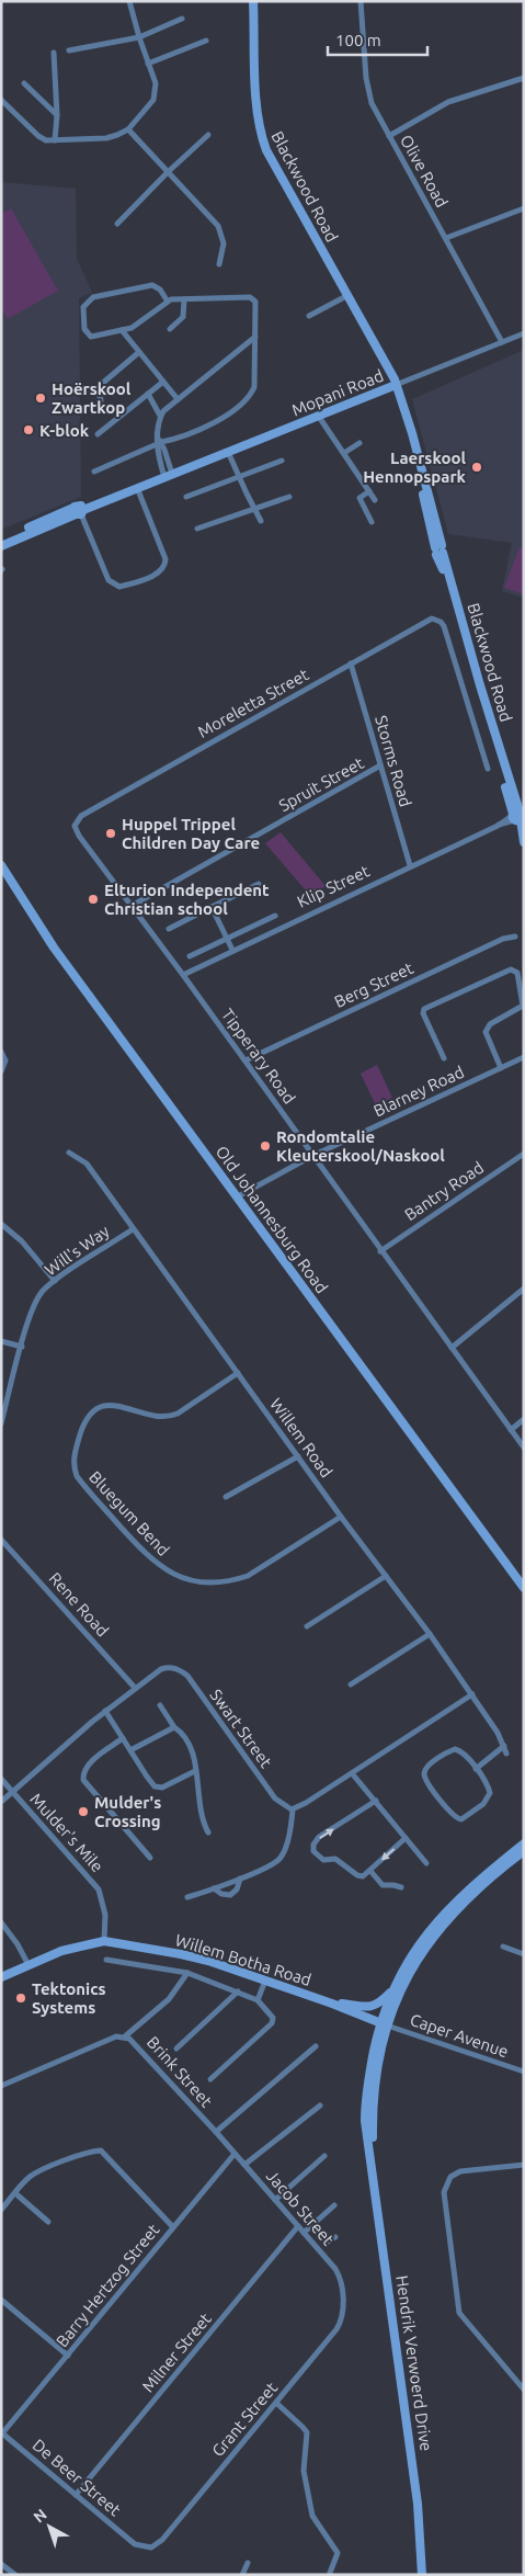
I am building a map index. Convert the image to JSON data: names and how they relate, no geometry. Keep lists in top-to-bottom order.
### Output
{
  "streets": {
    "main road": [
      "Blackwood Road",
      "Mopani Road",
      "Old Johannesburg Road",
      "Willem Botha Road",
      "Hendrik Verwoerd Drive"
    ],
    "street": [
      "Olive Road",
      "Moreletta Street",
      "Storms Road",
      "Spruit Street",
      "Klip Street",
      "Berg Street",
      "Tipperary Road",
      "Blarney Road",
      "Bantry Road",
      "Will's Way",
      "Willem Road",
      "Bluegum Bend",
      "Rene Road",
      "Swart Street",
      "Mulder's Mile",
      "Caper Avenue",
      "Brink Street",
      "Jacob Street",
      "Barry Hertzog Street",
      "Milner Street",
      "Grant Street",
      "De Beer Street"
    ]
  },
  "crossings": [
    ["Olive Road", "Mopani Road"],
    ["Blackwood Road", "Mopani Road"],
    ["Blackwood Road", "Klip Street"],
    ["Moreletta Street", "Storms Road"],
    ["Moreletta Street", "Tipperary Road"],
    ["Storms Road", "Spruit Street"],
    ["Storms Road", "Klip Street"],
    ["Spruit Street", "Tipperary Road"],
    ["Klip Street", "Tipperary Road"],
    ["Berg Street", "Tipperary Road"],
    ["Tipperary Road", "Blarney Road"],
    ["Tipperary Road", "Bantry Road"],
    ["Blarney Road", "Old Johannesburg Road"],
    ["Will's Way", "Willem Road"],
    ["Willem Road", "Bluegum Bend"],
    ["Rene Road", "Swart Street"],
    ["Swart Street", "Mulder's Mile"],
    ["Mulder's Mile", "Willem Botha Road"],
    ["Willem Botha Road", "Caper Avenue"],
    ["Willem Botha Road", "Hendrik Verwoerd Drive"],
    ["Caper Avenue", "Hendrik Verwoerd Drive"],
    ["Brink Street", "Jacob Street"],
    ["Brink Street", "Barry Hertzog Street"],
    ["Jacob Street", "Barry Hertzog Street"],
    ["Jacob Street", "Milner Street"],
    ["Jacob Street", "Grant Street"],
    ["Barry Hertzog Street", "De Beer Street"],
    ["Milner Street", "De Beer Street"],
    ["Grant Street", "De Beer Street"]
  ],
  "places": [
    "Hoërskool Zwartkop",
    "K-blok",
    "Laerskool Hennopspark",
    "Huppel Trippel Children Day Care",
    "Elturion Independent Christian school",
    "Rondomtalie Kleuterskool/Naskool",
    "Mulder's Crossing",
    "Tektonics Systems"
  ],
  "scale_bar": "100 m",
  "north": "top left"
}
